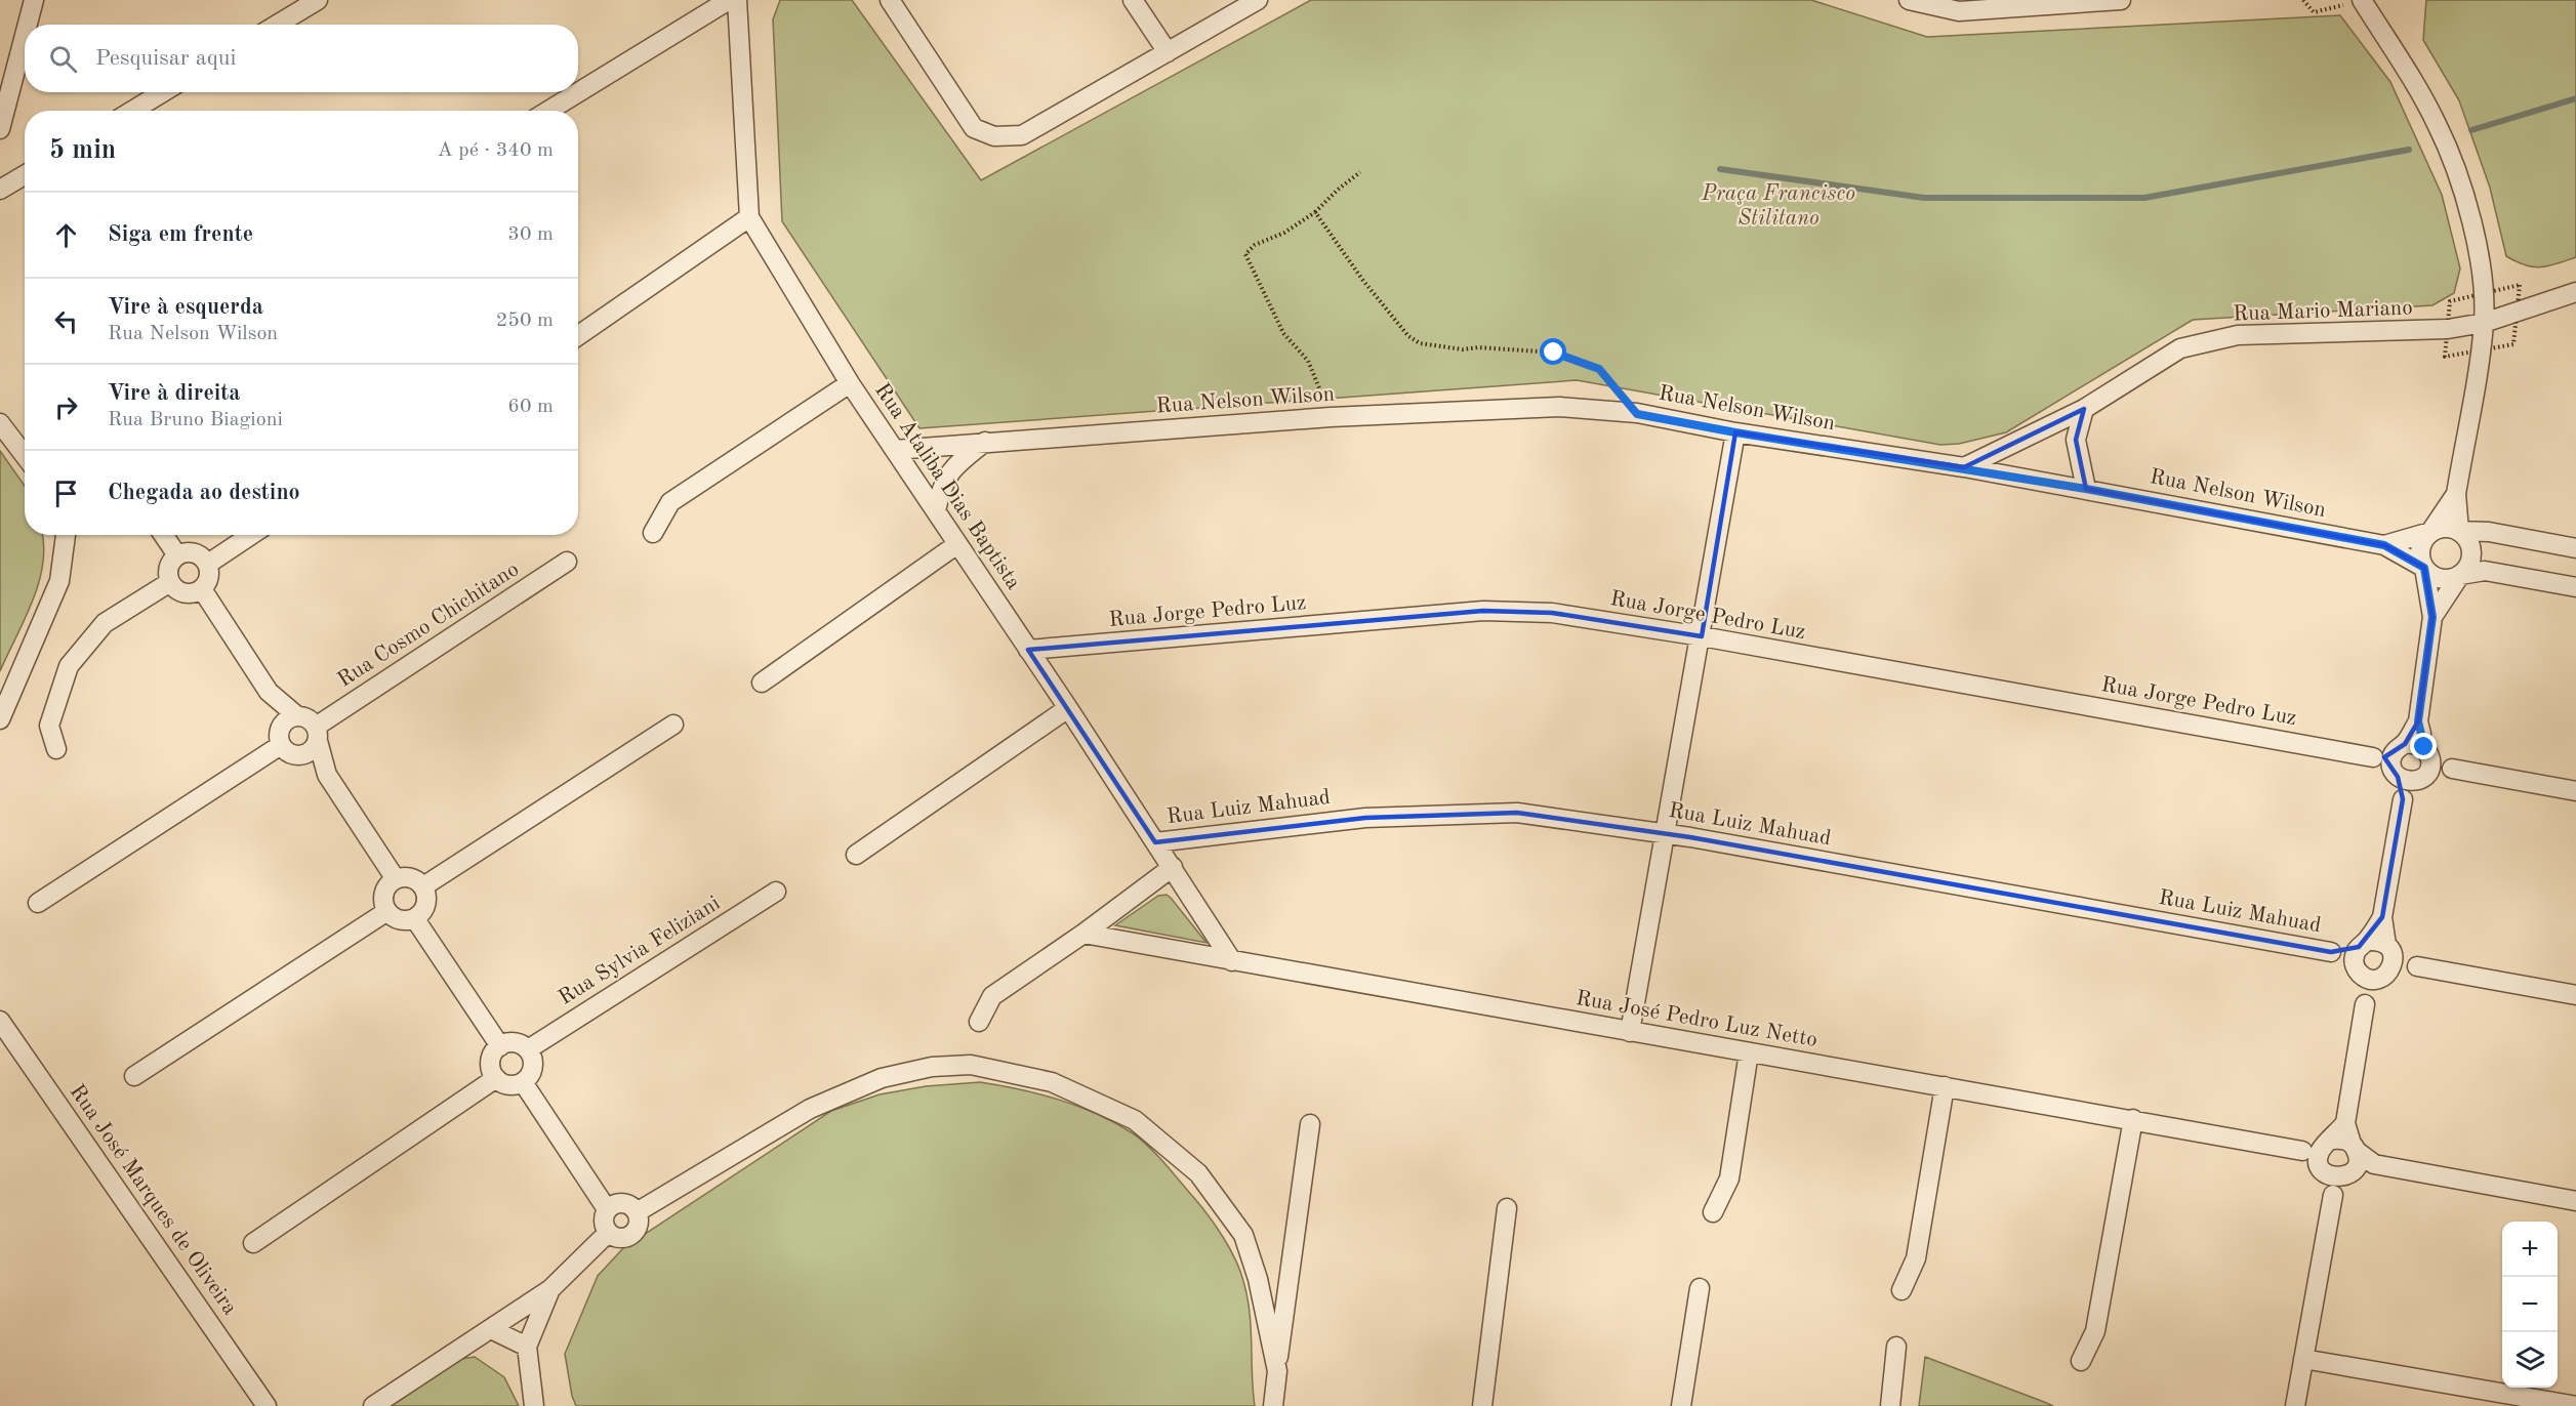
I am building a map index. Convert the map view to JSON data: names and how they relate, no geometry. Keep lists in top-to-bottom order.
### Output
{
  "streets": {
    "street": [
      "Rua Mario Mariano",
      "Rua Nelson Wilson",
      "Rua Ataliba Dias Baptista",
      "Rua Jorge Pedro Luz",
      "Rua Cosmo Chichitano",
      "Rua Luiz Mahuad",
      "Rua Sylvia Feliziani",
      "Rua José Pedro Luz Netto",
      "Rua José Marques de Oliveira"
    ]
  },
  "crossings": [
    ["Rua Mario Mariano", "Rua Nelson Wilson"],
    ["Rua Nelson Wilson", "Rua Ataliba Dias Baptista"],
    ["Rua Ataliba Dias Baptista", "Rua Jorge Pedro Luz"],
    ["Rua Ataliba Dias Baptista", "Rua Luiz Mahuad"],
    ["Rua Ataliba Dias Baptista", "Rua José Pedro Luz Netto"]
  ],
  "parks": ["Praça Francisco Stilitano"],
  "page": {
    "search": "Pesquisar aqui",
    "heading": ["5 min", "A pé · 340 m"],
    "list": [
      ["Siga em frente", "30 m"],
      ["Vire à esquerda", "Rua Nelson Wilson", "250 m"],
      ["Vire à direita", "Rua Bruno Biagioni", "60 m"],
      "Chegada ao destino"
    ],
    "map_buttons": ["+", "−"]
  }
}
